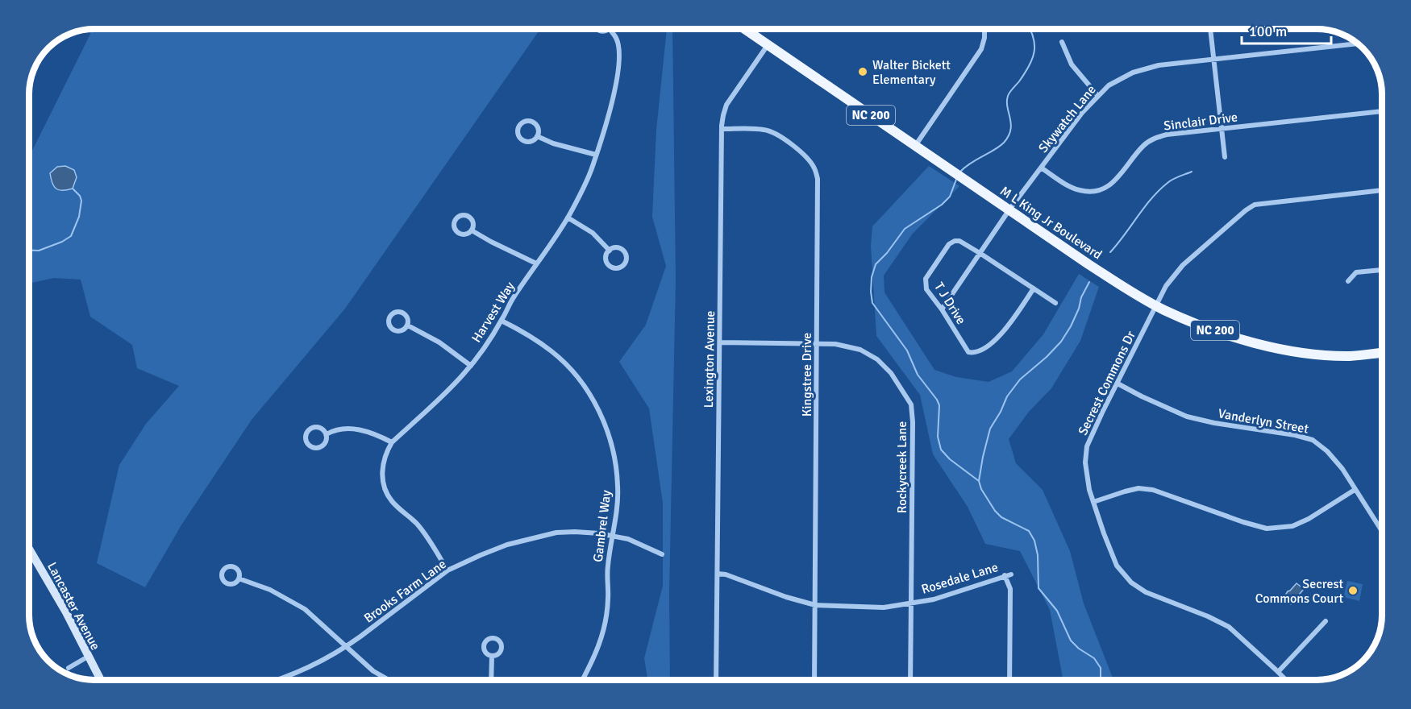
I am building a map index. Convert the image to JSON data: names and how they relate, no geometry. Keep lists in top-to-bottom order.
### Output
{
  "streets": {
    "main road": ["NC 200", "M L King Jr Boulevard", "Lancaster Avenue"],
    "street": [
      "Skywatch Lane",
      "Sinclair Drive",
      "T J Drive",
      "Harvest Way",
      "Lexington Avenue",
      "Kingstree Drive",
      "Secrest Commons Dr",
      "Vanderlyn Street",
      "Rockycreek Lane",
      "Gambrel Way",
      "Rosedale Lane",
      "Brooks Farm Lane"
    ]
  },
  "crossings": [
    ["Skywatch Lane", "Sinclair Drive"],
    ["Skywatch Lane", "M L King Jr Boulevard"],
    ["Skywatch Lane", "T J Drive"],
    ["M L King Jr Boulevard", "Lexington Avenue"],
    ["M L King Jr Boulevard", "Secrest Commons Dr"],
    ["Harvest Way", "Gambrel Way"],
    ["Harvest Way", "Brooks Farm Lane"],
    ["Lexington Avenue", "Kingstree Drive"],
    ["Lexington Avenue", "Rockycreek Lane"],
    ["Lexington Avenue", "Rosedale Lane"],
    ["Kingstree Drive", "Rockycreek Lane"],
    ["Kingstree Drive", "Rosedale Lane"],
    ["Secrest Commons Dr", "Vanderlyn Street"],
    ["Rockycreek Lane", "Rosedale Lane"],
    ["Gambrel Way", "Brooks Farm Lane"]
  ],
  "places": ["Walter Bickett Elementary", "Secrest Commons Court"],
  "scale_bar": "100 m"
}
